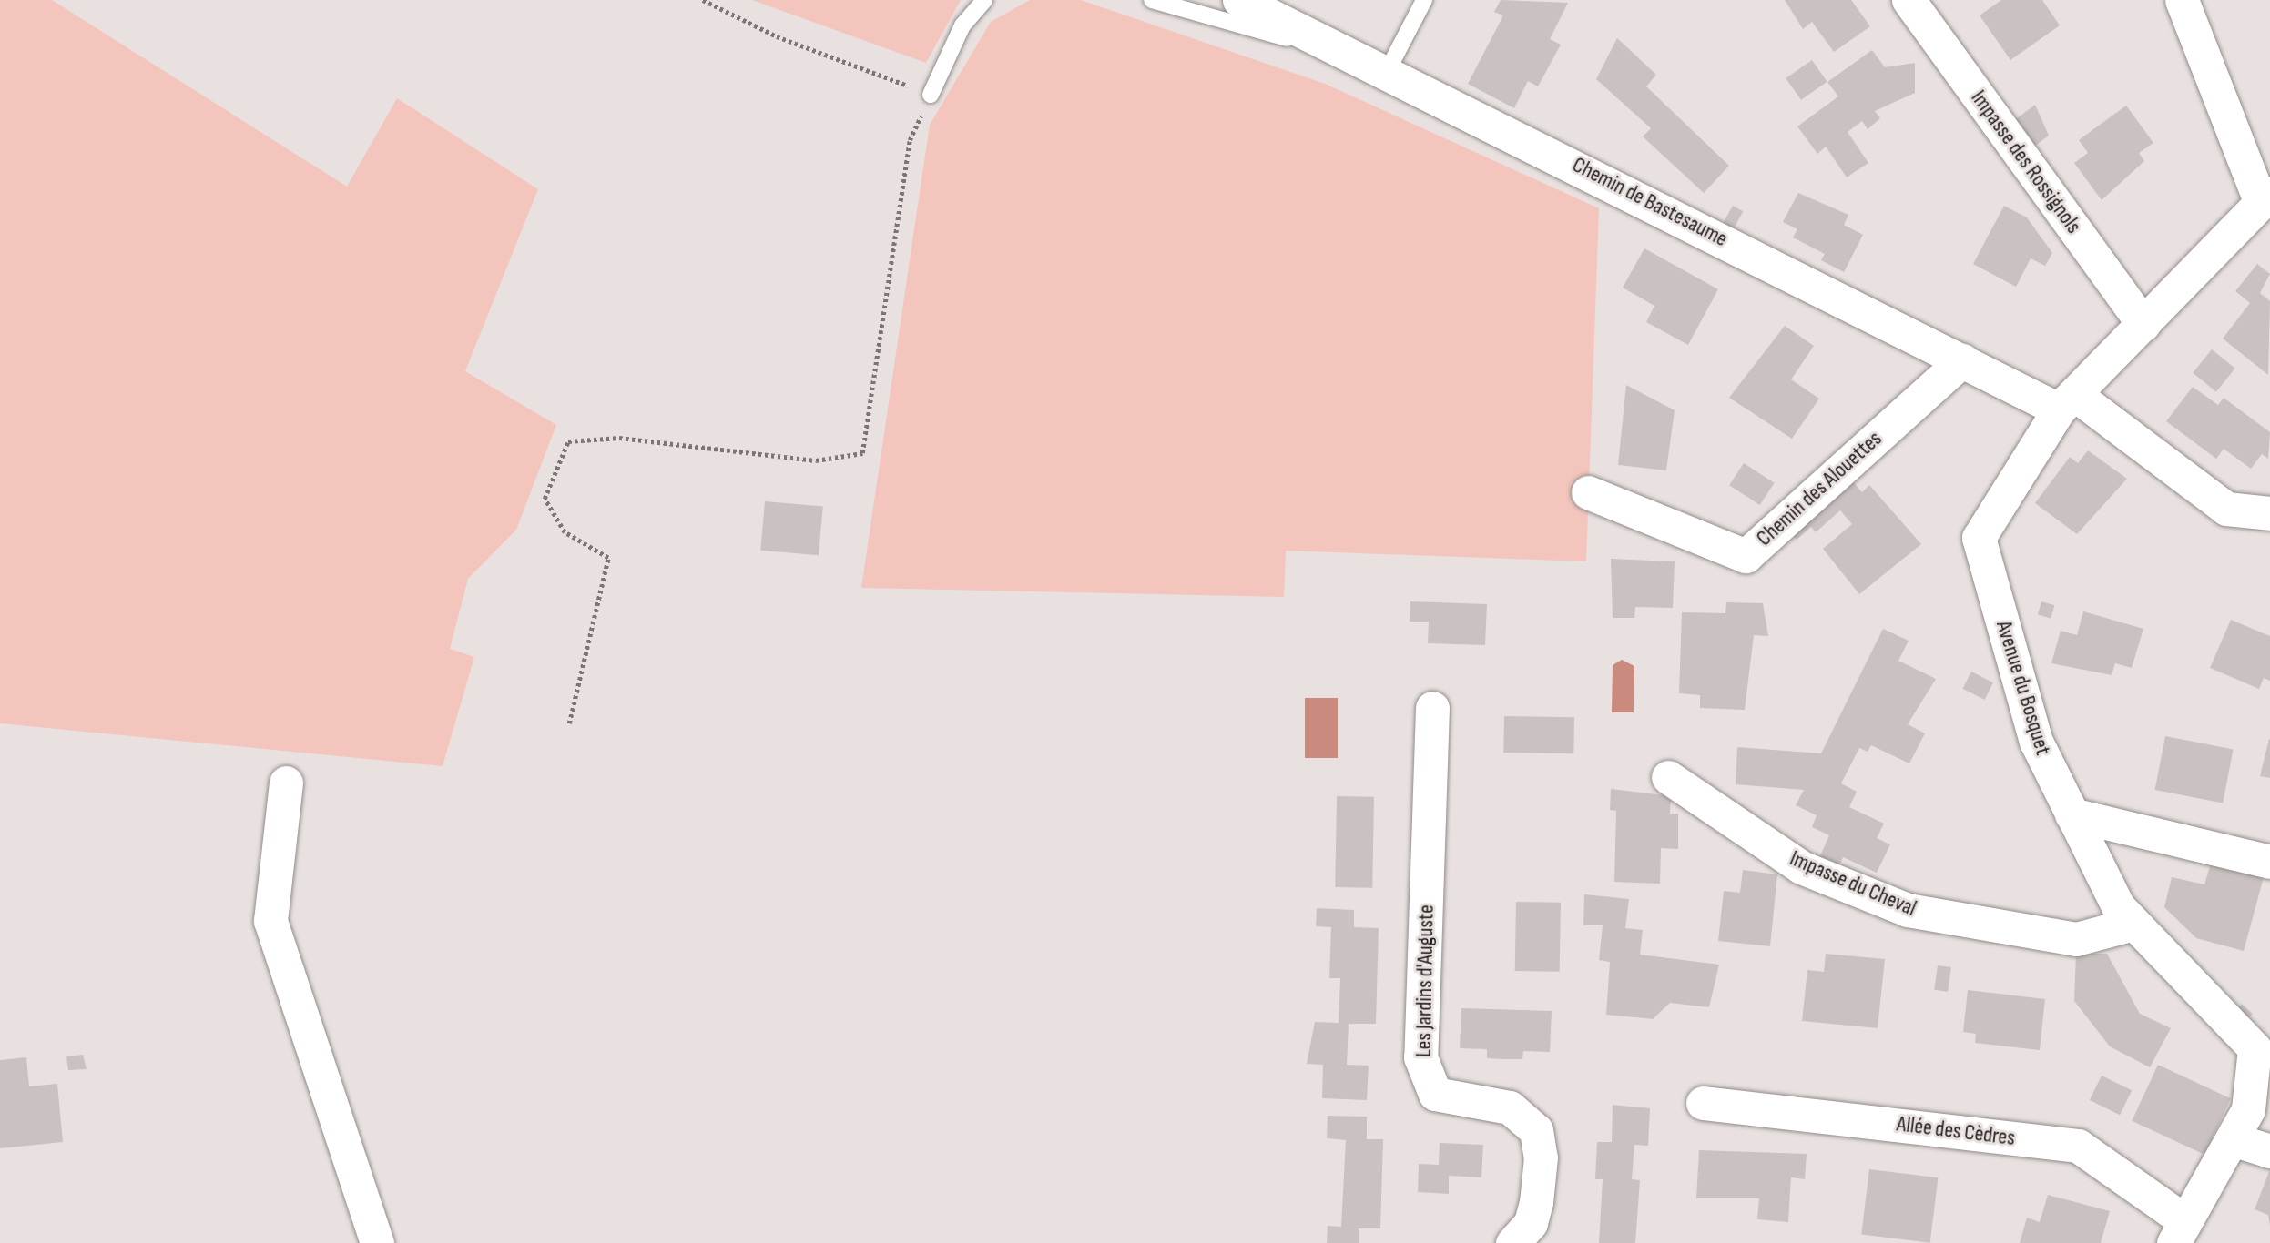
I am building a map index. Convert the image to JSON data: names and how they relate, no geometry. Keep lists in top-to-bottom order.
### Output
{
  "streets": {
    "street": [
      "Impasse des Rossignols",
      "Chemin de Bastesaume",
      "Chemin des Alouettes",
      "Avenue du Bosquet",
      "Impasse du Cheval",
      "Les Jardins d'Auguste",
      "Allée des Cèdres"
    ]
  },
  "crossings": [
    ["Impasse des Rossignols", "Avenue du Bosquet"],
    ["Chemin de Bastesaume", "Chemin des Alouettes"],
    ["Chemin de Bastesaume", "Avenue du Bosquet"],
    ["Avenue du Bosquet", "Impasse du Cheval"],
    ["Avenue du Bosquet", "Allée des Cèdres"]
  ]
}
